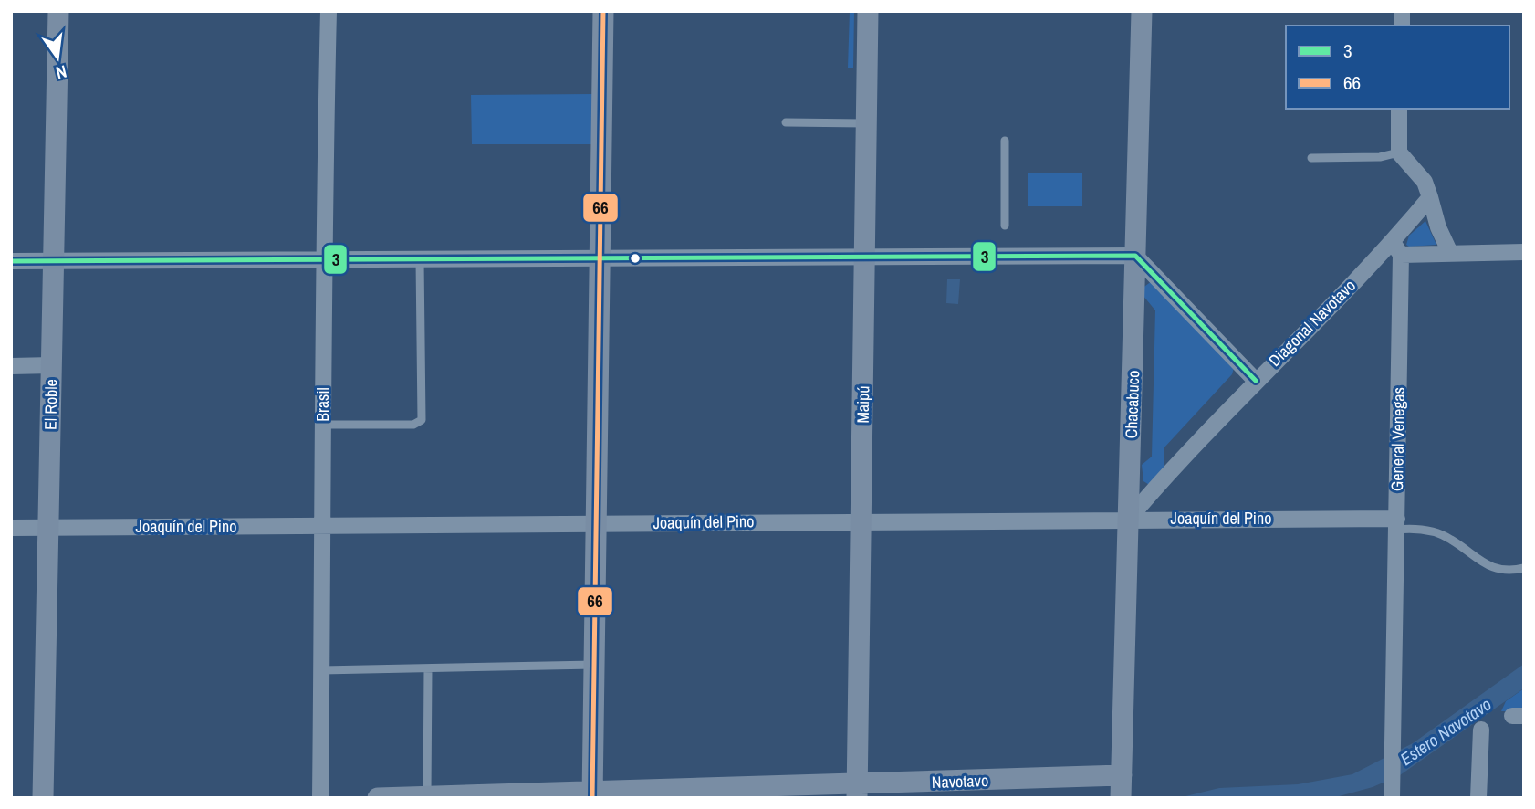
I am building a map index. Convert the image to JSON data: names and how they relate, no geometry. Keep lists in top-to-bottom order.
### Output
{
  "streets": {
    "street": [
      "Diagonal Navotavo",
      "El Roble",
      "Brasil",
      "Maipú",
      "Chacabuco",
      "General Venegas",
      "Joaquín del Pino",
      "Navotavo"
    ]
  },
  "crossings": [
    ["Diagonal Navotavo", "Chacabuco"],
    ["Diagonal Navotavo", "General Venegas"],
    ["Diagonal Navotavo", "Joaquín del Pino"],
    ["El Roble", "Joaquín del Pino"],
    ["Brasil", "Joaquín del Pino"],
    ["Maipú", "Joaquín del Pino"],
    ["Maipú", "Navotavo"],
    ["Chacabuco", "Joaquín del Pino"],
    ["Chacabuco", "Navotavo"],
    ["General Venegas", "Joaquín del Pino"]
  ],
  "water": ["Estero Navotavo"],
  "lines": ["transit line 66", "transit line 3"],
  "legend": ["3", "66"],
  "north": "bottom"
}
